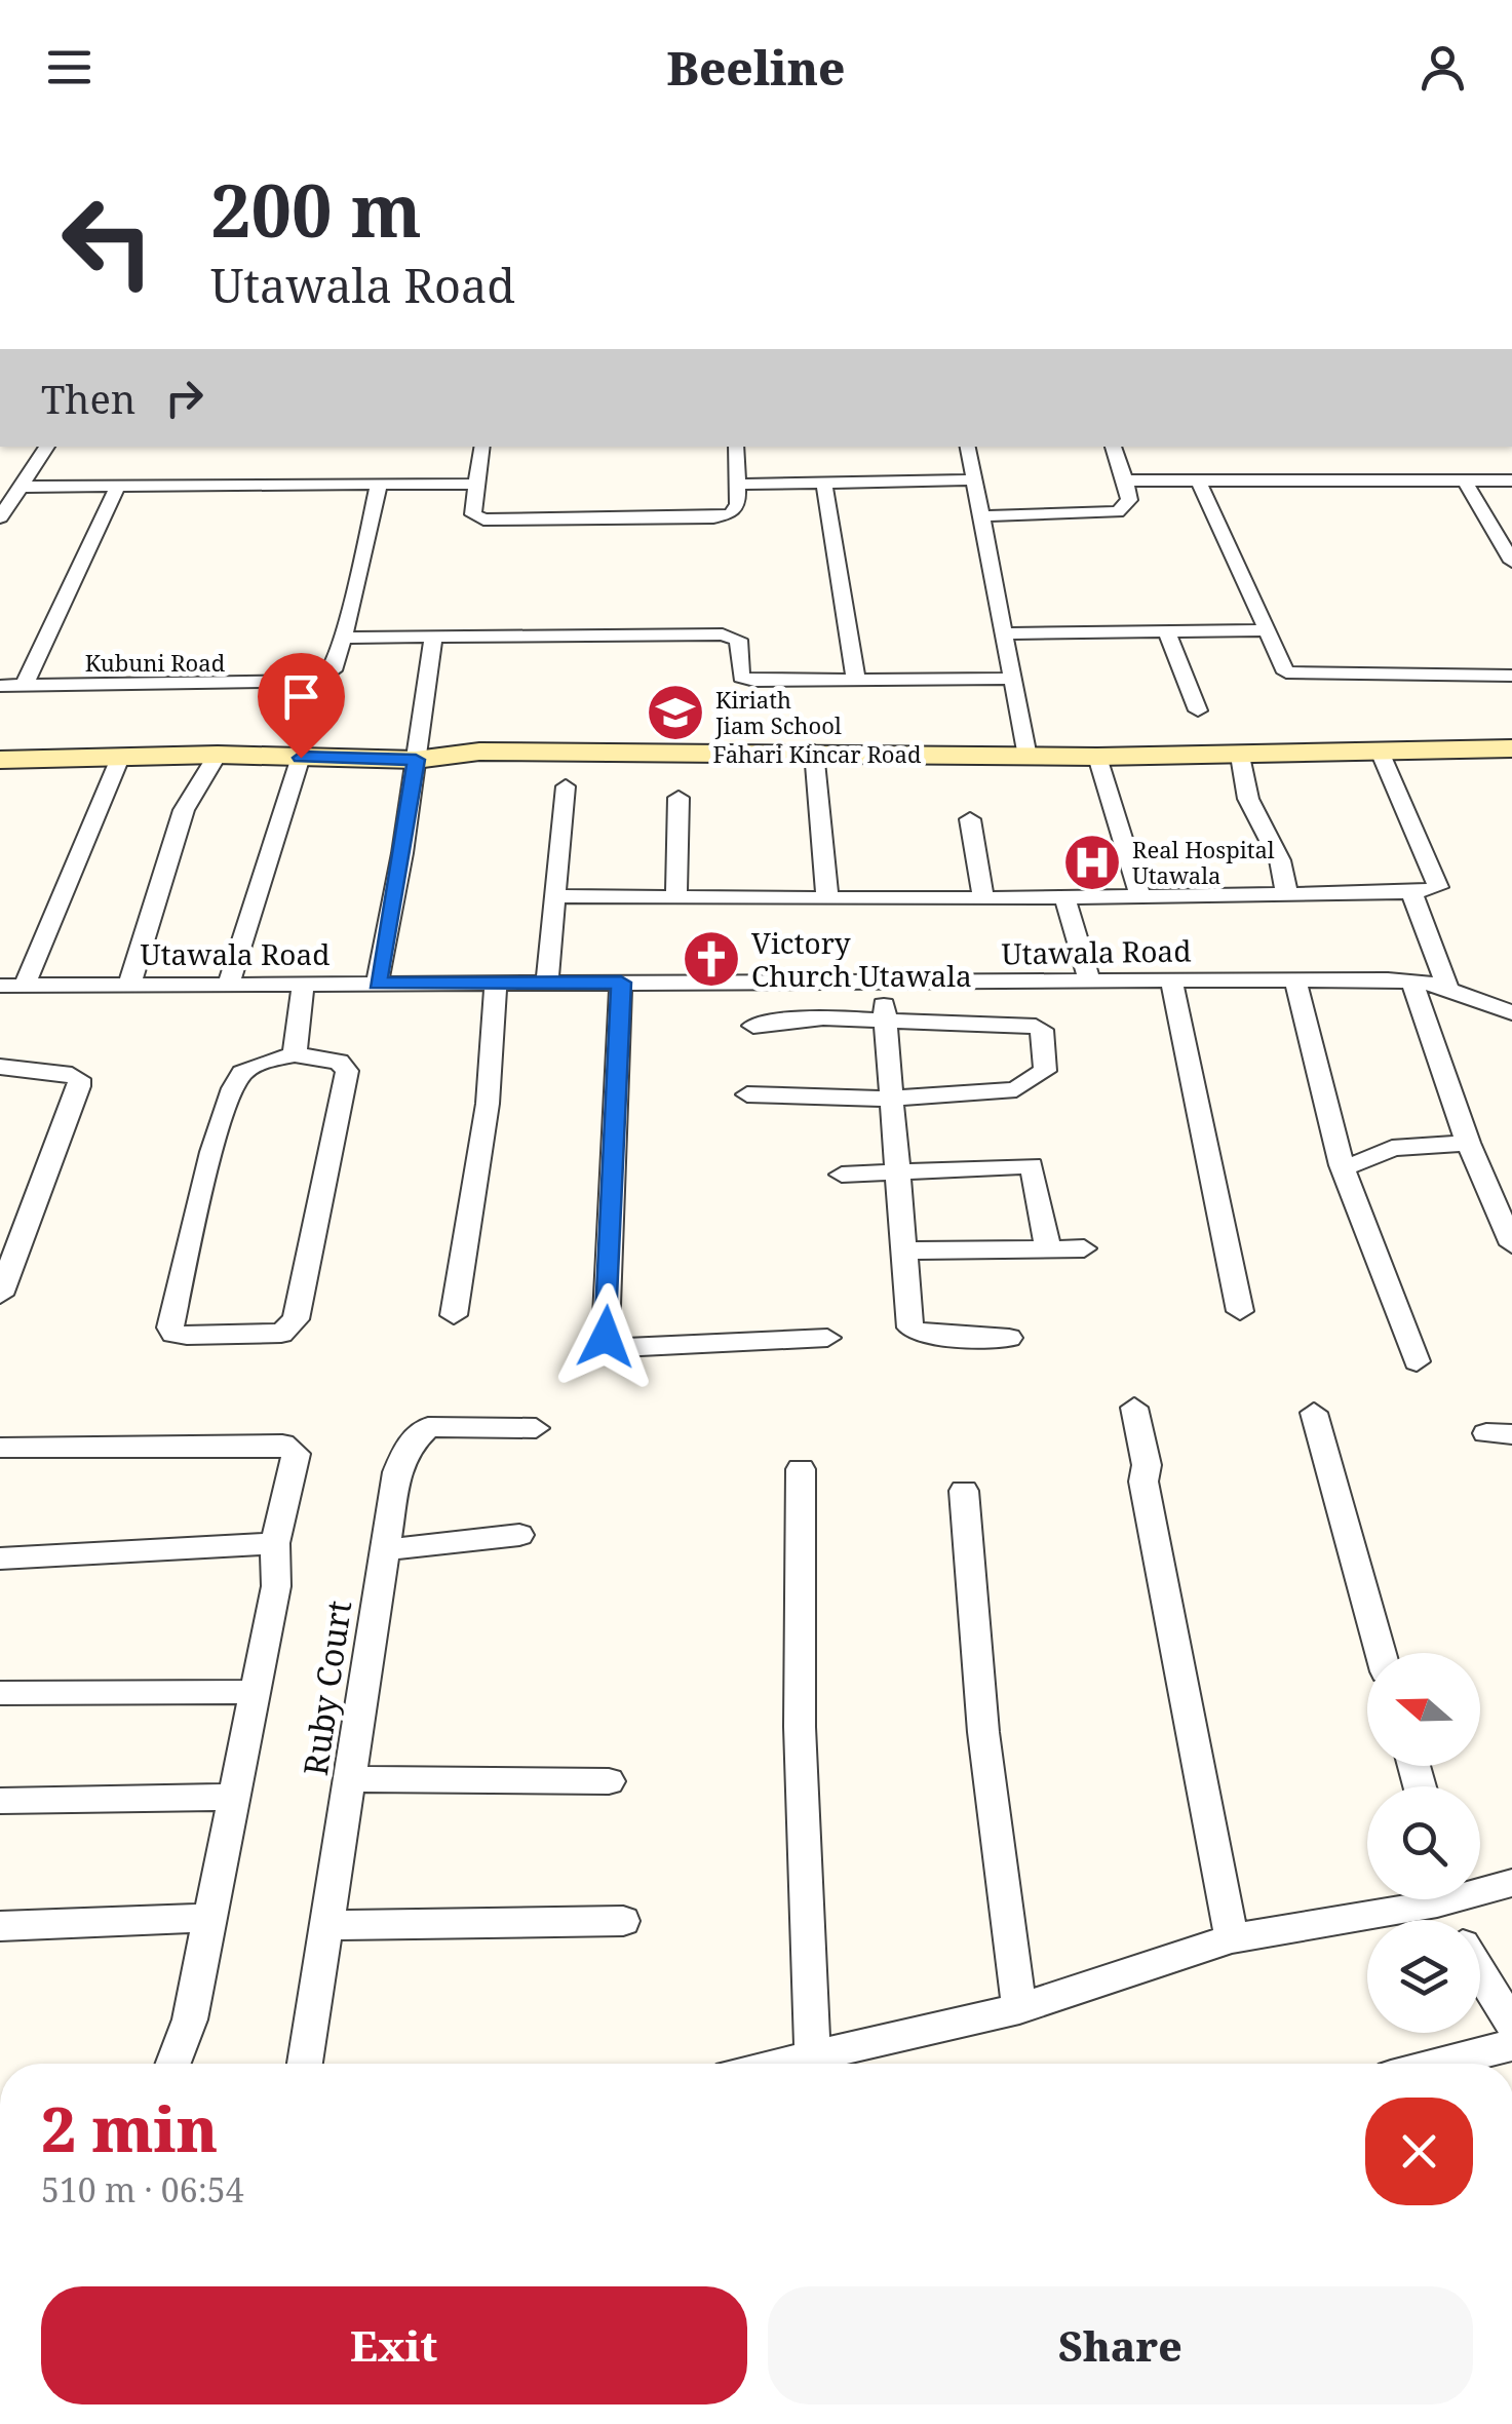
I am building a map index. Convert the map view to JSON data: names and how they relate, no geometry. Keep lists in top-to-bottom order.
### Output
{
  "streets": {
    "street": [
      "Kubuni Road",
      "Fahari Kincar Road",
      "Utawala Road",
      "Ruby Court"
    ]
  },
  "places": {
    "school or university": ["Kiriath Jiam School"],
    "hospital": ["Real Hospital Utawala"],
    "church": ["Victory Church Utawala"]
  },
  "north": "left",
  "page": {
    "header": "Beeline",
    "turn": ["200 m", "Utawala Road"],
    "then": "Then",
    "heading": ["2 min", "510 m · 06:54"],
    "buttons": ["Exit", "Share"]
  }
}
